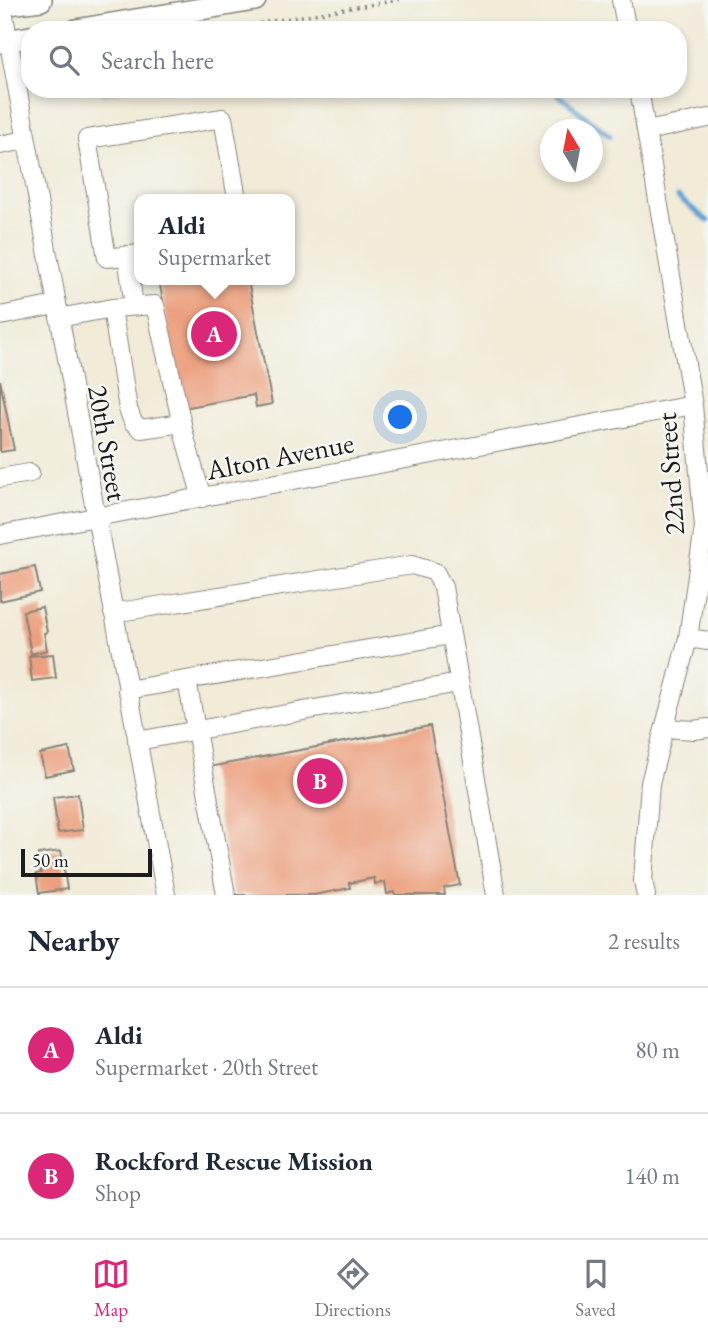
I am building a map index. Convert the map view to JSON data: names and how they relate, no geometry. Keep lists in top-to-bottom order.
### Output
{
  "streets": {
    "street": ["20th Street", "Alton Avenue", "22nd Street"]
  },
  "crossings": [
    ["20th Street", "Alton Avenue"],
    ["Alton Avenue", "22nd Street"]
  ],
  "scale_bar": "50 m",
  "north": "top",
  "page": {
    "search": "Search here",
    "popup": ["Aldi", "Supermarket"],
    "pins": ["A", "B"],
    "scale": "50 m",
    "heading": ["Nearby", "2 results"],
    "list": [
      {
        "mark": "A",
        "name": "Aldi",
        "note": "Supermarket · 20th Street",
        "value": "80 m"
      },
      {
        "mark": "B",
        "name": "Rockford Rescue Mission",
        "note": "Shop",
        "value": "140 m"
      }
    ],
    "nav": ["Map", "Directions", "Saved"]
  }
}
